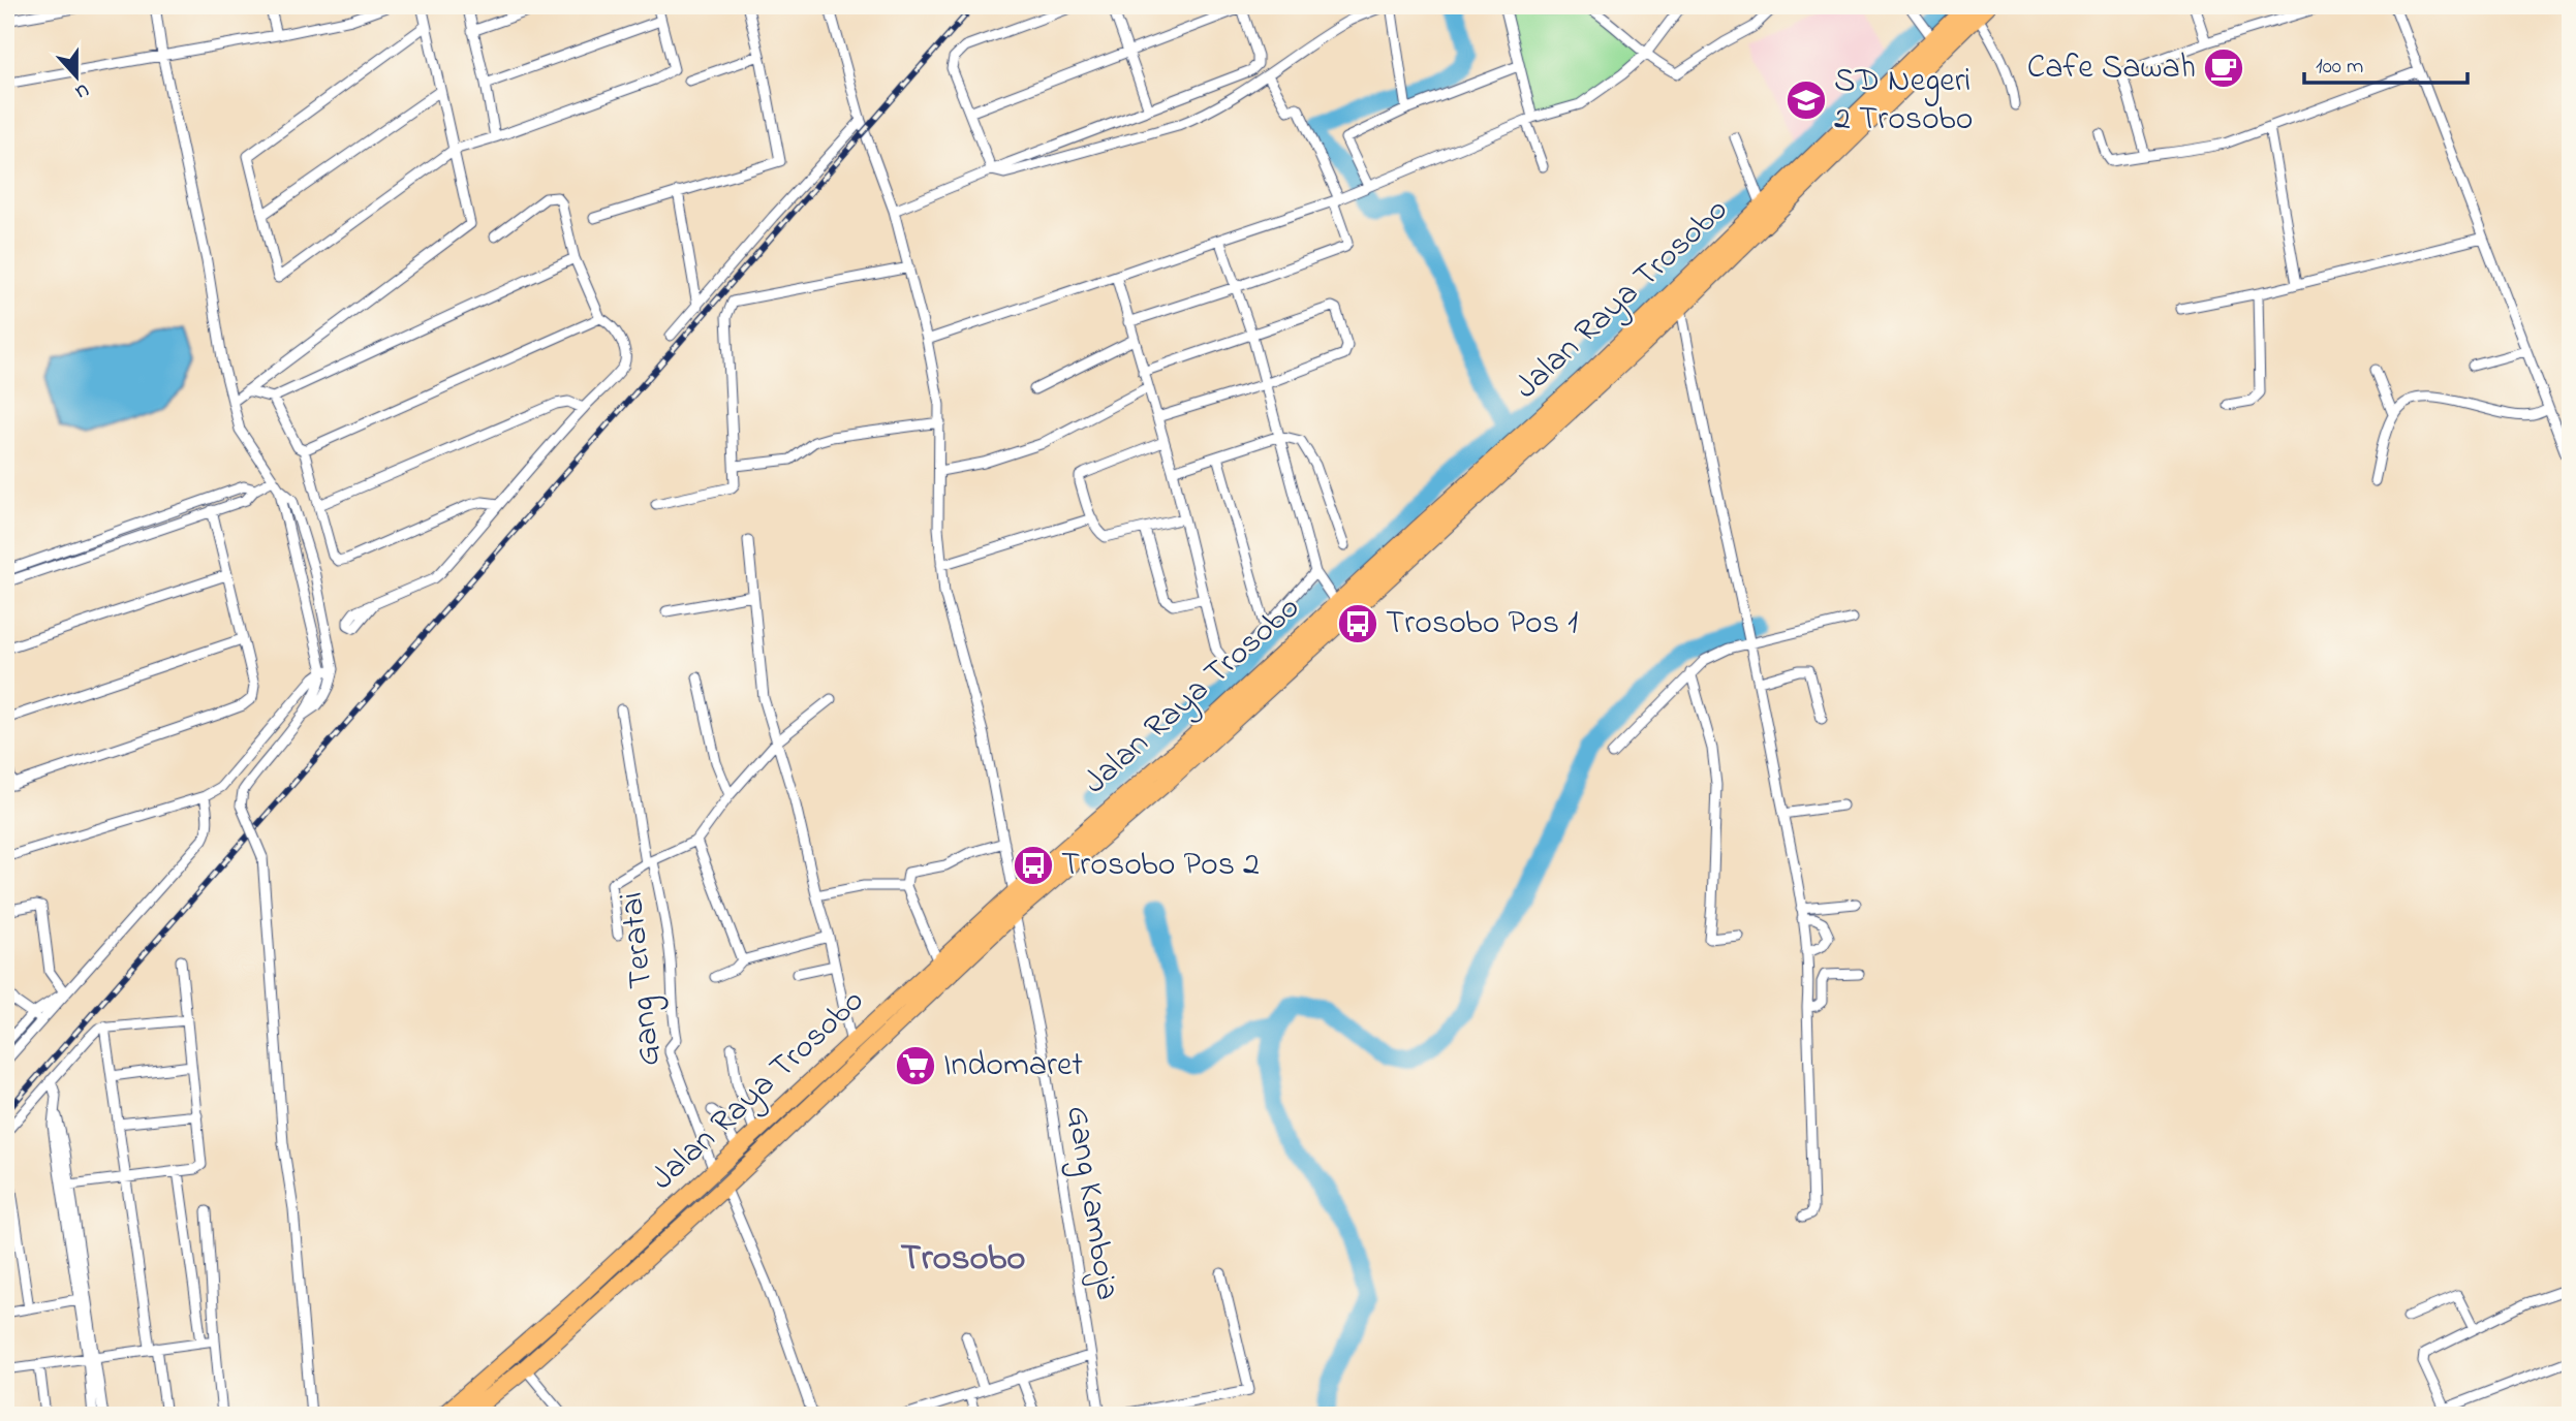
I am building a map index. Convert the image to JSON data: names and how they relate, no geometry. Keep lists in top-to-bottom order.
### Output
{
  "streets": {
    "highway": ["Jalan Raya Trosobo"],
    "street": ["Gang Teratai", "Gang Kamboja"]
  },
  "crossings": [
    ["Jalan Raya Trosobo", "Gang Teratai"],
    ["Jalan Raya Trosobo", "Gang Kamboja"]
  ],
  "districts": ["Trosobo"],
  "places": {
    "cafe": ["Cafe Sawah"],
    "school or university": ["SD Negeri 2 Trosobo"],
    "bus stop": ["Trosobo Pos 1", "Trosobo Pos 2"],
    "supermarket": ["Indomaret"]
  },
  "scale_bar": "100 m",
  "north": "bottom"
}
